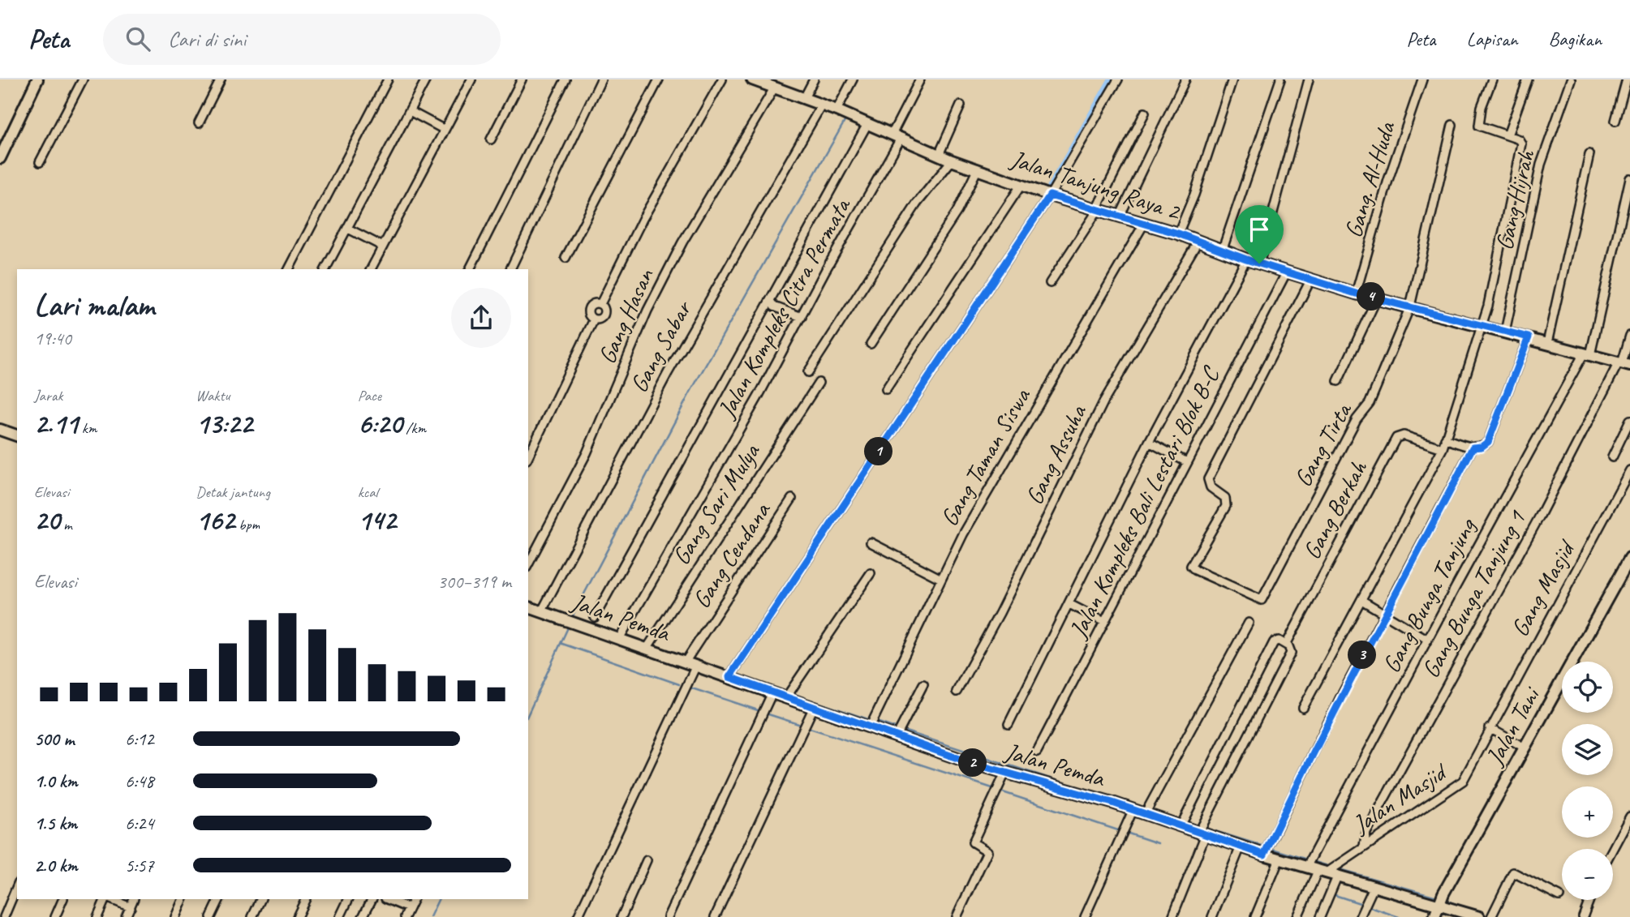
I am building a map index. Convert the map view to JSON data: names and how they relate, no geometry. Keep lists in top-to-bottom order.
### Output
{
  "streets": {
    "street": [
      "Gang. Al-Huda",
      "Jalan Tanjung Raya 2",
      "Gang Hijrah",
      "Jalan Kompleks Citra Permata",
      "Gang Hasan",
      "Gang Sabar",
      "Gang Tirta",
      "Gang Assuha",
      "Gang Taman Siswa",
      "Jalan Kompleks Bali Lestari Blok B-C",
      "Gang Sari Mulya",
      "Gang Berkah",
      "Gang Cendana",
      "Gang Masjid",
      "Gang Bunga Tanjung 1",
      "Gang Bunga Tanjung",
      "Jalan Pemda",
      "Jalan Tani",
      "Jalan Masjid"
    ]
  },
  "crossings": [
    ["Gang. Al-Huda", "Jalan Tanjung Raya 2"],
    ["Jalan Tanjung Raya 2", "Gang Hijrah"],
    ["Jalan Tanjung Raya 2", "Jalan Kompleks Citra Permata"],
    ["Jalan Tanjung Raya 2", "Gang Hasan"],
    ["Jalan Tanjung Raya 2", "Gang Sabar"],
    ["Jalan Tanjung Raya 2", "Gang Tirta"],
    ["Jalan Tanjung Raya 2", "Gang Assuha"],
    ["Jalan Tanjung Raya 2", "Gang Taman Siswa"],
    ["Jalan Tanjung Raya 2", "Jalan Kompleks Bali Lestari Blok B-C"],
    ["Jalan Tanjung Raya 2", "Gang Bunga Tanjung 1"],
    ["Jalan Tanjung Raya 2", "Gang Bunga Tanjung"],
    ["Jalan Kompleks Citra Permata", "Jalan Pemda"],
    ["Gang Sabar", "Jalan Pemda"],
    ["Gang Taman Siswa", "Jalan Pemda"],
    ["Gang Sari Mulya", "Jalan Pemda"],
    ["Gang Berkah", "Jalan Pemda"],
    ["Gang Cendana", "Jalan Pemda"],
    ["Gang Masjid", "Jalan Masjid"],
    ["Gang Bunga Tanjung 1", "Jalan Masjid"],
    ["Gang Bunga Tanjung", "Jalan Pemda"],
    ["Jalan Pemda", "Jalan Tani"],
    ["Jalan Pemda", "Jalan Masjid"]
  ],
  "page": {
    "header": "Peta",
    "search": "Cari di sini",
    "nav": ["Peta", "Lapisan", "Bagikan"],
    "heading": ["Lari malam", "19:40"],
    "pins": [
      "4",
      "1",
      "3",
      "2"
    ],
    "stats": [
      ["Jarak", "2.11 km"],
      ["Waktu", "13:22"],
      ["Pace", "6:20 /km"],
      ["Elevasi", "20 m"],
      ["Detak jantung", "162 bpm"],
      ["kcal", "142"]
    ],
    "chart": ["Elevasi", "300–319 m"],
    "map_buttons": ["+", "−"],
    "list": [
      {
        "name": "500 m",
        "note": "6:12"
      },
      {
        "name": "1.0 km",
        "note": "6:48"
      },
      {
        "name": "1.5 km",
        "note": "6:24"
      },
      {
        "name": "2.0 km",
        "note": "5:57"
      }
    ]
  }
}
